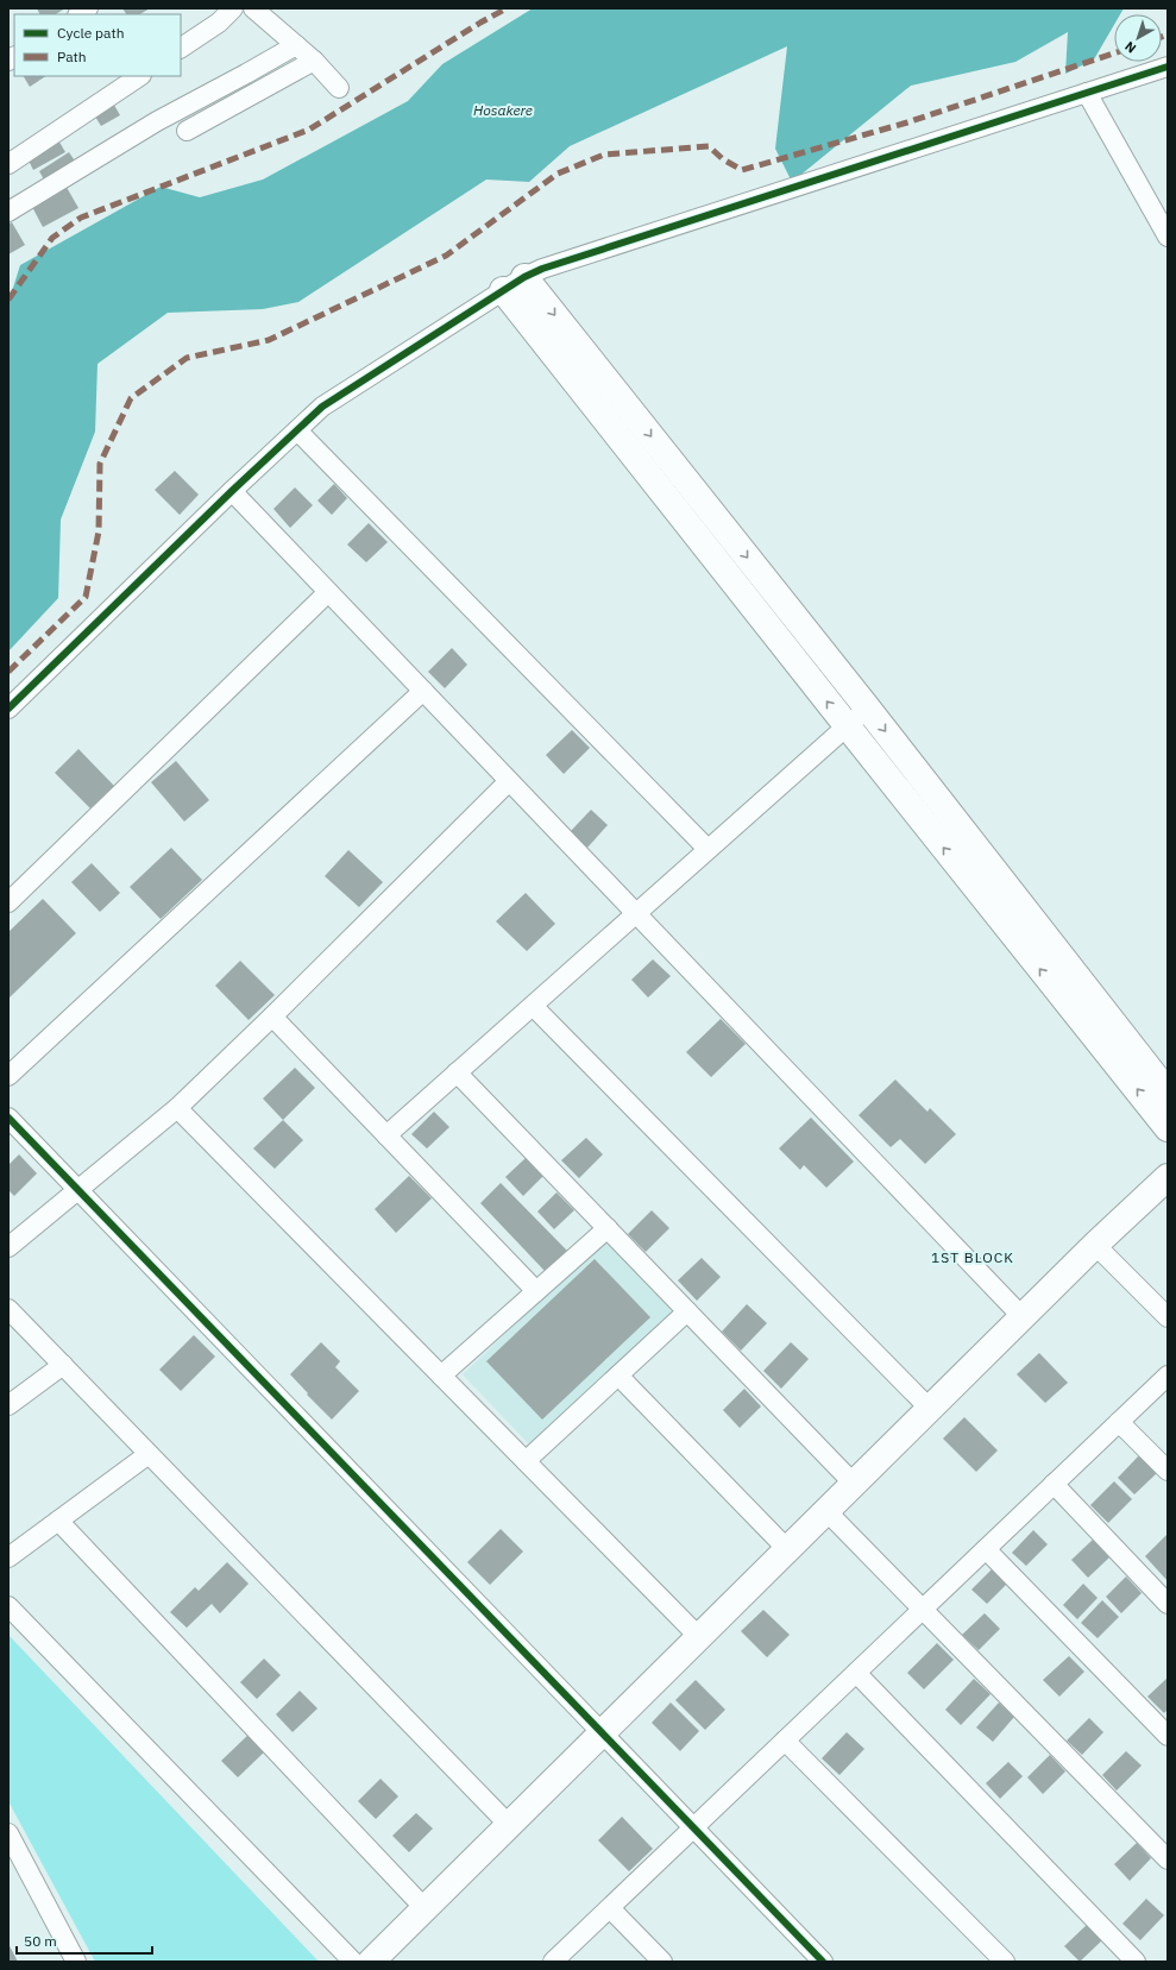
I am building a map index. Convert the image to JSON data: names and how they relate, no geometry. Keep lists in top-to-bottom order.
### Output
{
  "districts": ["1ST BLOCK"],
  "water": ["Hosakere"],
  "legend": ["Cycle path", "Path"],
  "scale_bar": "50 m",
  "north": "bottom left"
}
